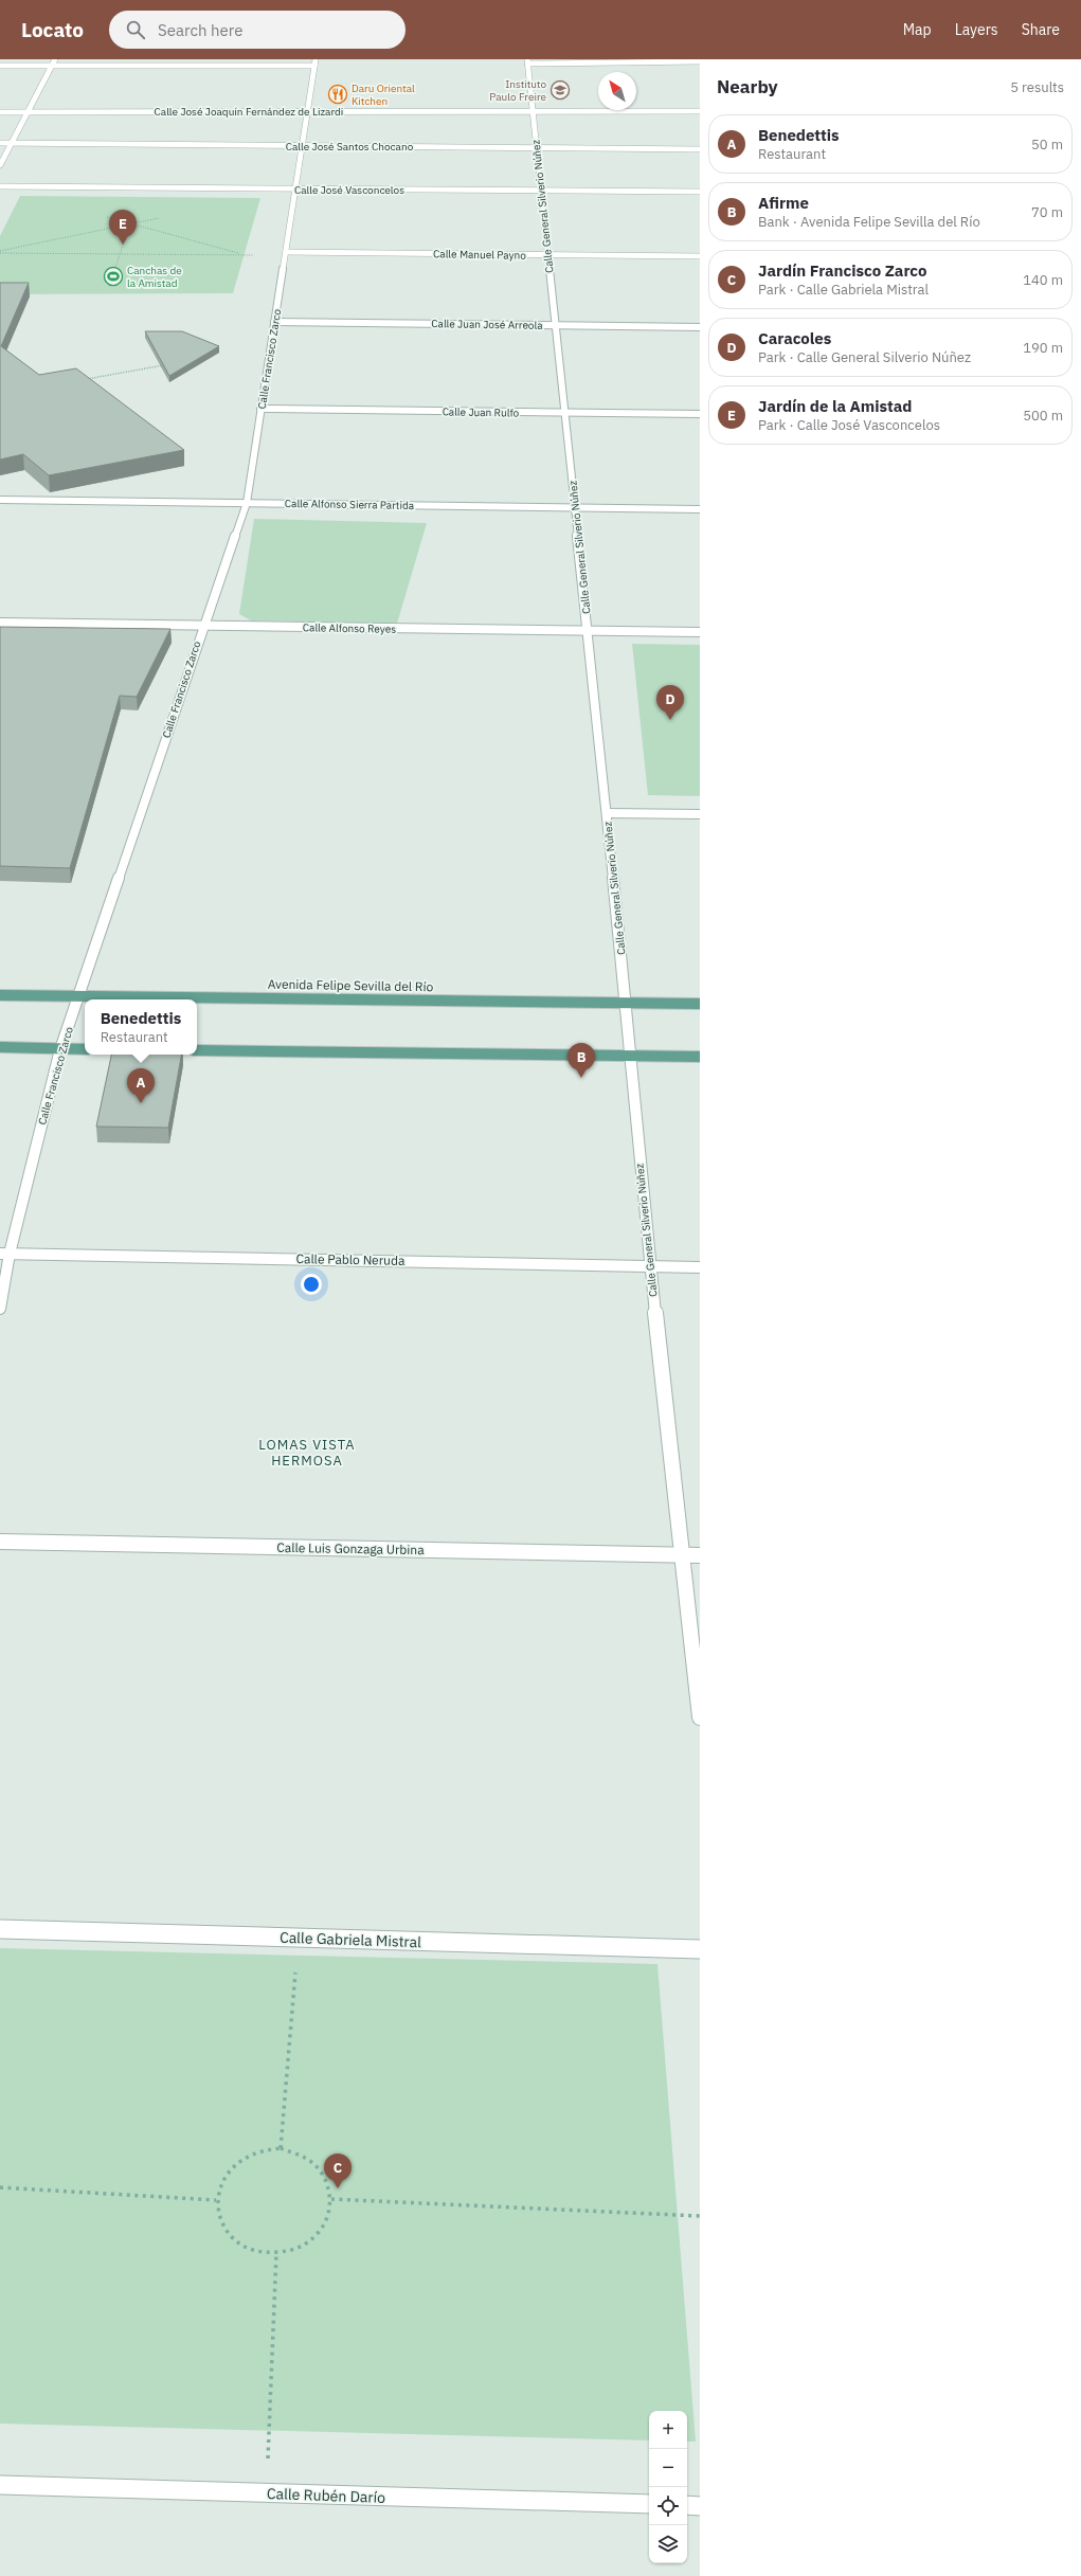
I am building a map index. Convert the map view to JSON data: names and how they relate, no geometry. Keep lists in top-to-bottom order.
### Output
{
  "streets": {
    "main road": ["Avenida Felipe Sevilla del Río"],
    "street": [
      "Calle José Joaquín Fernández de Lizardi",
      "Calle José Santos Chocano",
      "Calle José Vasconcelos",
      "Calle General Silverio Núñez",
      "Calle Manuel Payno",
      "Calle Juan José Arreola",
      "Calle Francisco Zarco",
      "Calle Juan Rulfo",
      "Calle Alfonso Sierra Partida",
      "Calle Alfonso Reyes",
      "Calle Pablo Neruda",
      "Calle Luis Gonzaga Urbina",
      "Calle Gabriela Mistral",
      "Calle Rubén Darío"
    ]
  },
  "crossings": [
    ["Calle José Joaquín Fernández de Lizardi", "Calle General Silverio Núñez"],
    ["Calle José Joaquín Fernández de Lizardi", "Calle Francisco Zarco"],
    ["Calle José Santos Chocano", "Calle General Silverio Núñez"],
    ["Calle José Santos Chocano", "Calle Francisco Zarco"],
    ["Calle José Vasconcelos", "Calle General Silverio Núñez"],
    ["Calle José Vasconcelos", "Calle Francisco Zarco"],
    ["Calle General Silverio Núñez", "Calle Manuel Payno"],
    ["Calle General Silverio Núñez", "Calle Juan José Arreola"],
    ["Calle General Silverio Núñez", "Calle Juan Rulfo"],
    ["Calle General Silverio Núñez", "Calle Alfonso Sierra Partida"],
    ["Calle General Silverio Núñez", "Calle Alfonso Reyes"],
    ["Calle General Silverio Núñez", "Avenida Felipe Sevilla del Río"],
    ["Calle General Silverio Núñez", "Calle Pablo Neruda"],
    ["Calle General Silverio Núñez", "Calle Luis Gonzaga Urbina"],
    ["Calle Manuel Payno", "Calle Francisco Zarco"],
    ["Calle Juan José Arreola", "Calle Francisco Zarco"],
    ["Calle Francisco Zarco", "Calle Juan Rulfo"],
    ["Calle Francisco Zarco", "Calle Alfonso Sierra Partida"],
    ["Calle Francisco Zarco", "Calle Alfonso Reyes"],
    ["Calle Francisco Zarco", "Avenida Felipe Sevilla del Río"],
    ["Calle Francisco Zarco", "Calle Pablo Neruda"]
  ],
  "districts": ["LOMAS VISTA HERMOSA"],
  "places": {
    "school or university": ["Instituto Paulo Freire"],
    "restaurant": ["Daru Oriental Kitchen"],
    "sports": ["Canchas de la Amistad"]
  },
  "north": "top left",
  "page": {
    "header": "Locato",
    "search": "Search here",
    "nav": ["Map", "Layers", "Share"],
    "heading": ["Nearby", "5 results"],
    "list": [
      {
        "mark": "A",
        "name": "Benedettis",
        "note": "Restaurant",
        "value": "50 m"
      },
      {
        "mark": "B",
        "name": "Afirme",
        "note": "Bank · Avenida Felipe Sevilla del Río",
        "value": "70 m"
      },
      {
        "mark": "C",
        "name": "Jardín Francisco Zarco",
        "note": "Park · Calle Gabriela Mistral",
        "value": "140 m"
      },
      {
        "mark": "D",
        "name": "Caracoles",
        "note": "Park · Calle General Silverio Núñez",
        "value": "190 m"
      },
      {
        "mark": "E",
        "name": "Jardín de la Amistad",
        "note": "Park · Calle José Vasconcelos",
        "value": "500 m"
      }
    ],
    "pins": [
      "E",
      "D",
      "B",
      "A",
      "C"
    ],
    "popup": ["Benedettis", "Restaurant"],
    "map_buttons": ["+", "−"]
  }
}
